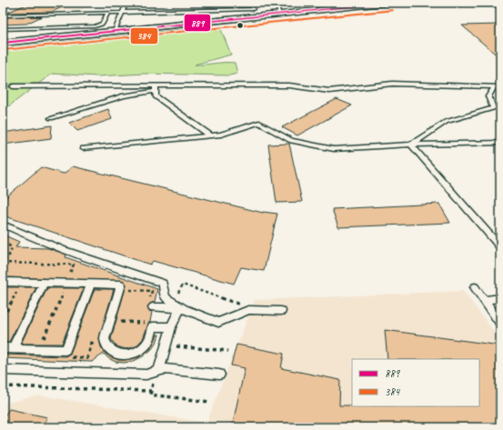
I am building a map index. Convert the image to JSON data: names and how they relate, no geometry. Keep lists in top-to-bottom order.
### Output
{
  "lines": ["transit line 889", "transit line 384"],
  "legend": ["889", "384"]
}
